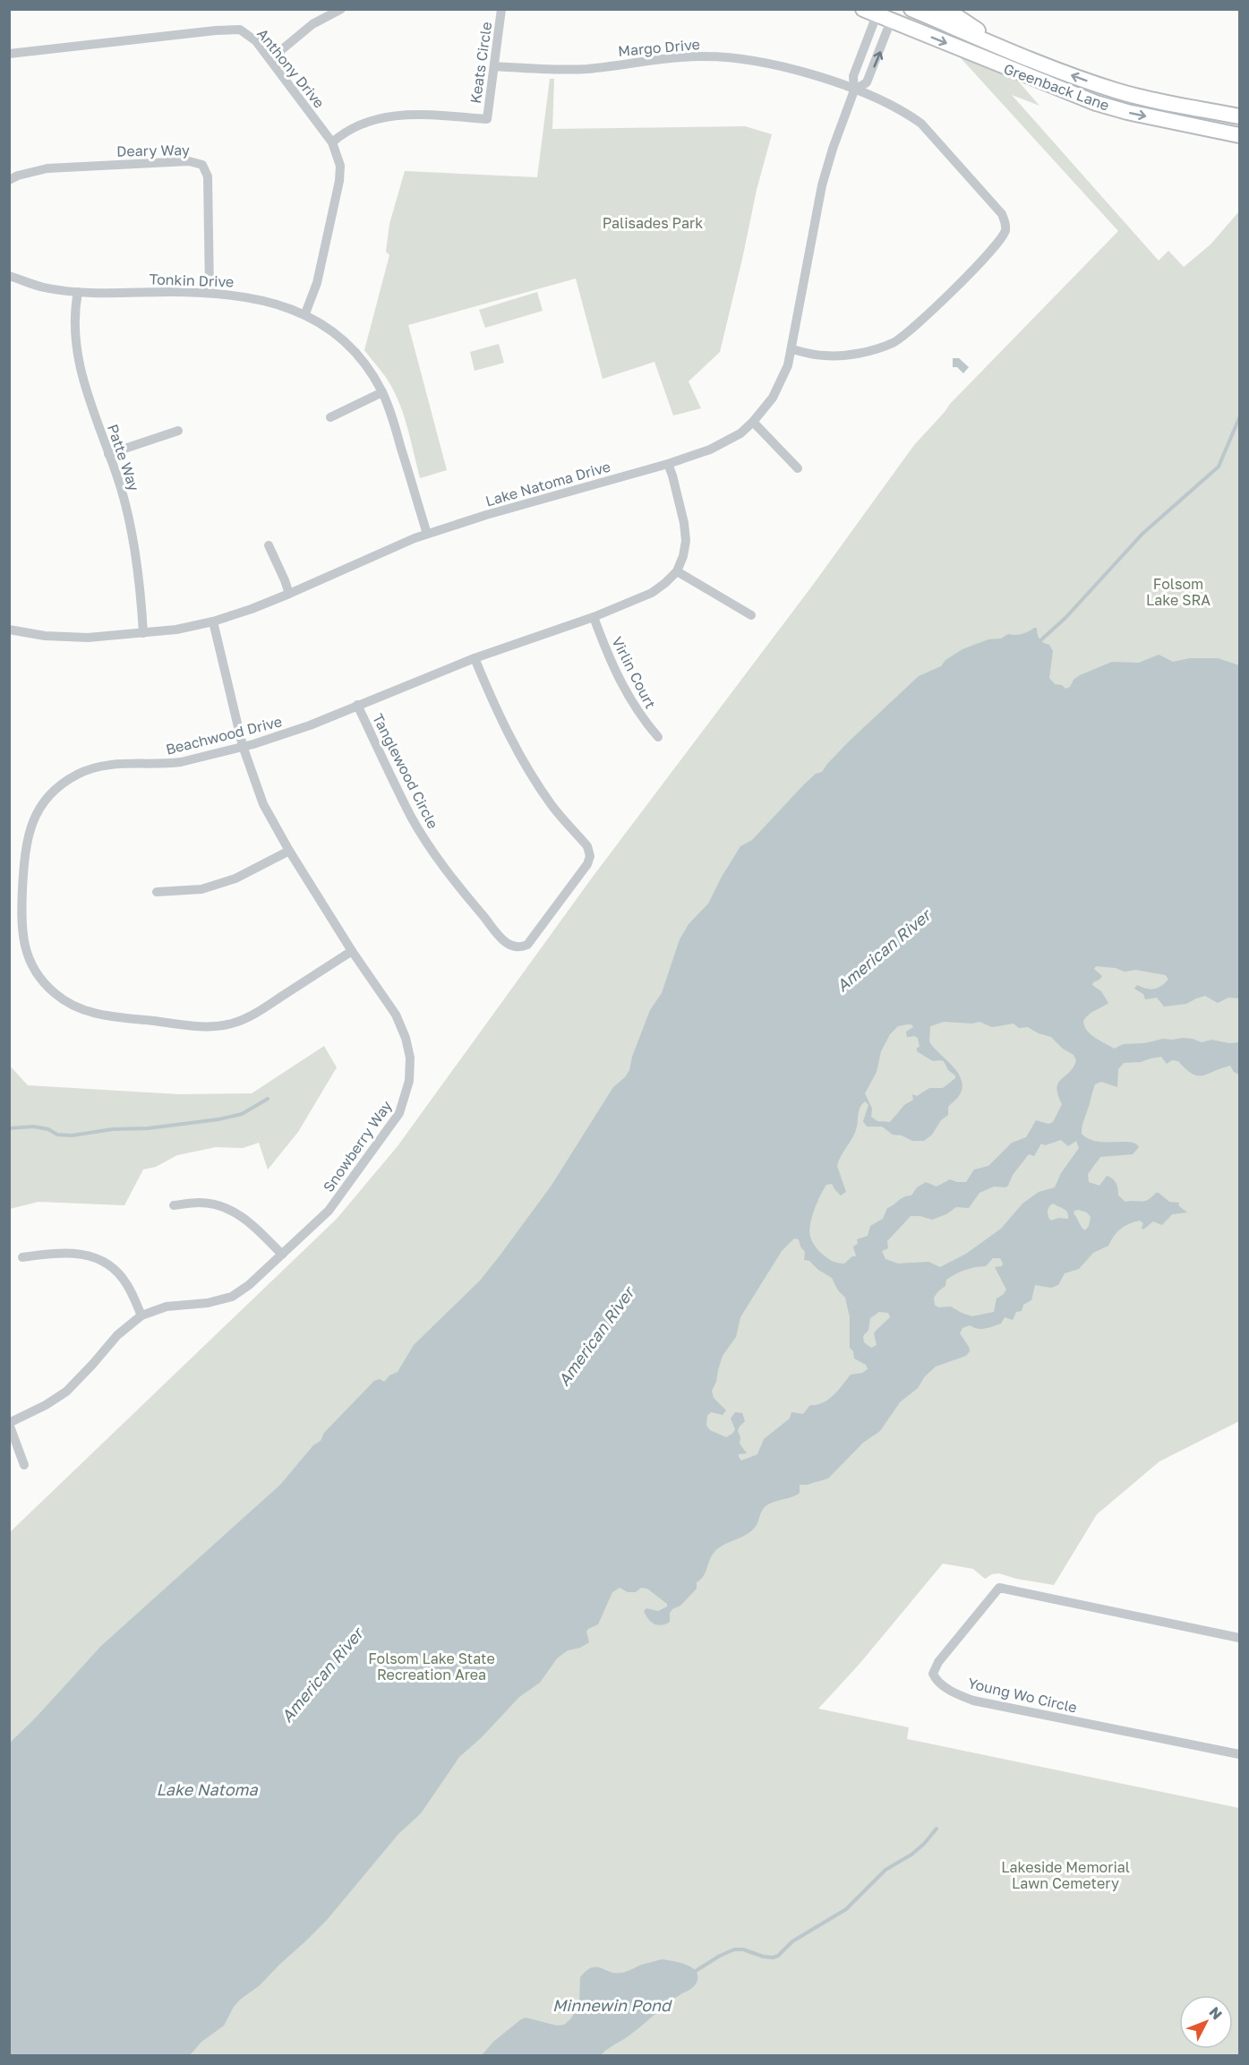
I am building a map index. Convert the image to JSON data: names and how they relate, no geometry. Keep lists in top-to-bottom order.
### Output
{
  "streets": {
    "main road": ["Greenback Lane"],
    "street": [
      "Margo Drive",
      "Keats Circle",
      "Anthony Drive",
      "Deary Way",
      "Tonkin Drive",
      "Patte Way",
      "Lake Natoma Drive",
      "Virlin Court",
      "Beachwood Drive",
      "Tanglewood Circle",
      "Snowberry Way",
      "Young Wo Circle"
    ]
  },
  "crossings": [
    ["Margo Drive", "Keats Circle"],
    ["Margo Drive", "Lake Natoma Drive"],
    ["Keats Circle", "Anthony Drive"],
    ["Anthony Drive", "Tonkin Drive"],
    ["Greenback Lane", "Lake Natoma Drive"],
    ["Deary Way", "Tonkin Drive"],
    ["Tonkin Drive", "Patte Way"],
    ["Tonkin Drive", "Lake Natoma Drive"],
    ["Patte Way", "Lake Natoma Drive"],
    ["Lake Natoma Drive", "Snowberry Way"],
    ["Virlin Court", "Beachwood Drive"],
    ["Beachwood Drive", "Tanglewood Circle"],
    ["Beachwood Drive", "Snowberry Way"]
  ],
  "water": ["American River", "Lake Natoma", "Minnewin Pond"],
  "parks": [
    "Palisades Park",
    "Folsom Lake SRA",
    "Folsom Lake State Recreation Area",
    "Lakeside Memorial Lawn Cemetery"
  ],
  "north": "top right"
}
